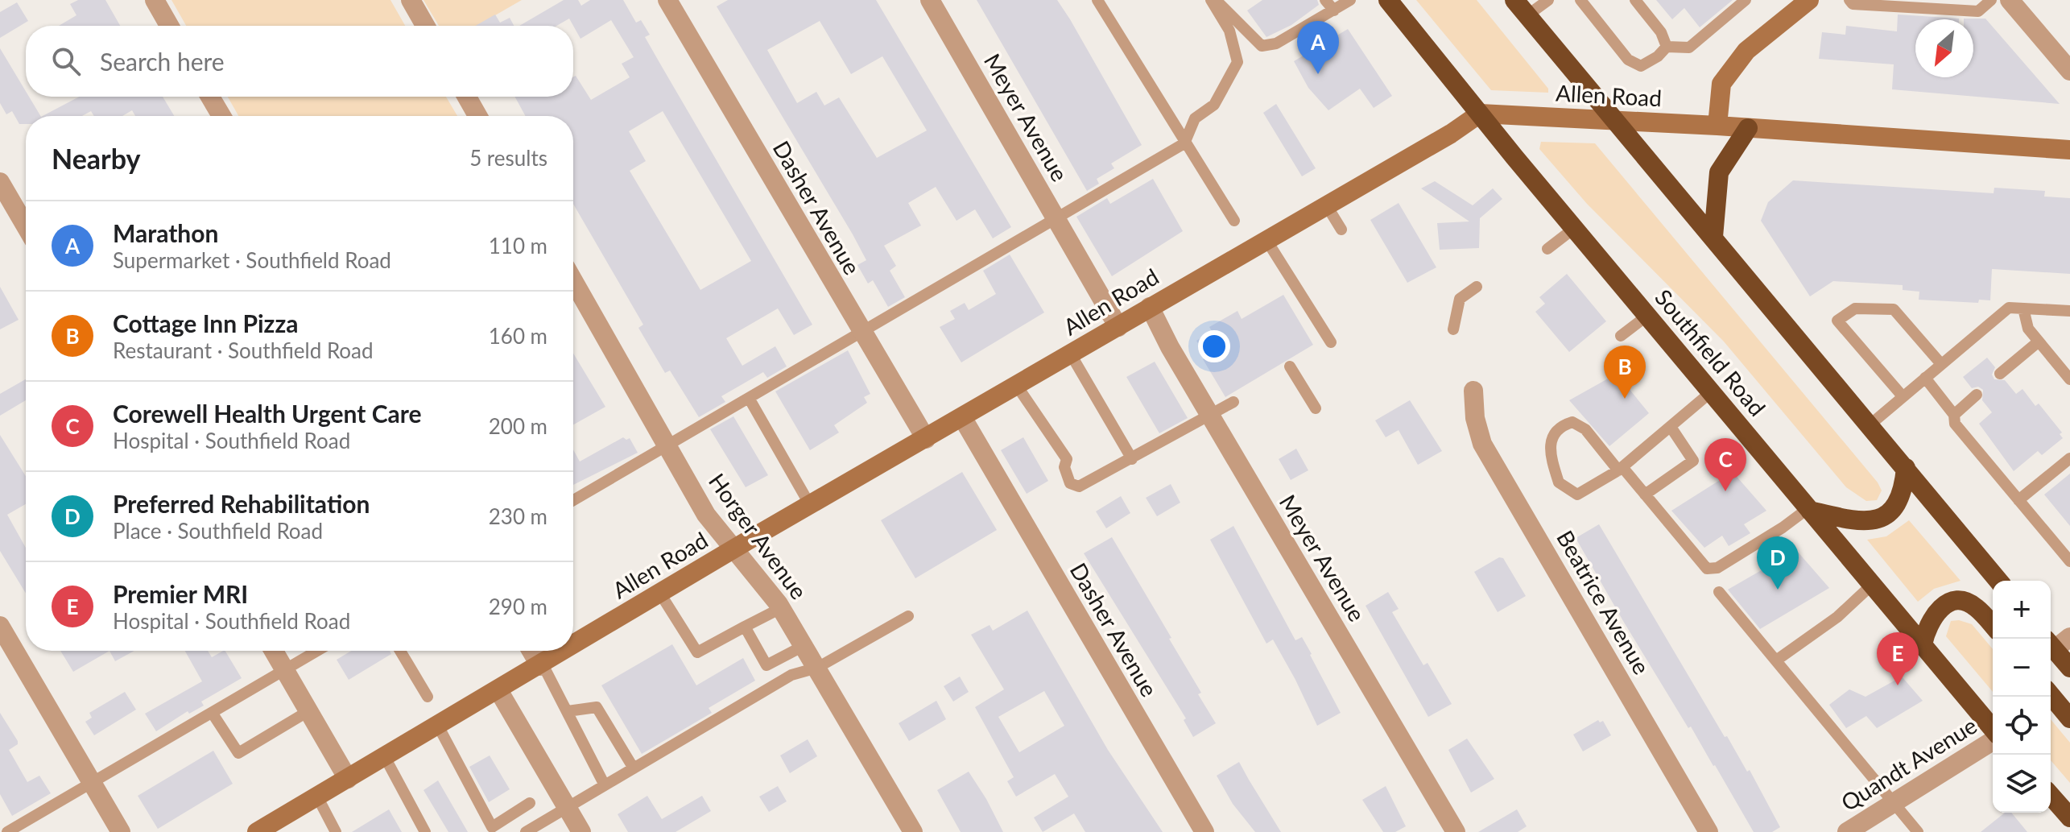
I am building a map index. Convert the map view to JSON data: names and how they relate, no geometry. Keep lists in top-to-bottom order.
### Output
{
  "streets": {
    "highway": ["Southfield Road"],
    "main road": ["Allen Road"],
    "street": [
      "Meyer Avenue",
      "Dasher Avenue",
      "Horger Avenue",
      "Beatrice Avenue",
      "Quandt Avenue"
    ]
  },
  "crossings": [
    ["Allen Road", "Meyer Avenue"],
    ["Allen Road", "Dasher Avenue"],
    ["Allen Road", "Southfield Road"],
    ["Allen Road", "Horger Avenue"]
  ],
  "north": "bottom left",
  "page": {
    "pins": [
      "A",
      "B",
      "C",
      "D",
      "E"
    ],
    "search": "Search here",
    "heading": ["Nearby", "5 results"],
    "list": [
      {
        "mark": "A",
        "name": "Marathon",
        "note": "Supermarket · Southfield Road",
        "value": "110 m"
      },
      {
        "mark": "B",
        "name": "Cottage Inn Pizza",
        "note": "Restaurant · Southfield Road",
        "value": "160 m"
      },
      {
        "mark": "C",
        "name": "Corewell Health Urgent Care",
        "note": "Hospital · Southfield Road",
        "value": "200 m"
      },
      {
        "mark": "D",
        "name": "Preferred Rehabilitation",
        "note": "Place · Southfield Road",
        "value": "230 m"
      },
      {
        "mark": "E",
        "name": "Premier MRI",
        "note": "Hospital · Southfield Road",
        "value": "290 m"
      }
    ],
    "map_buttons": ["+", "−"]
  }
}
